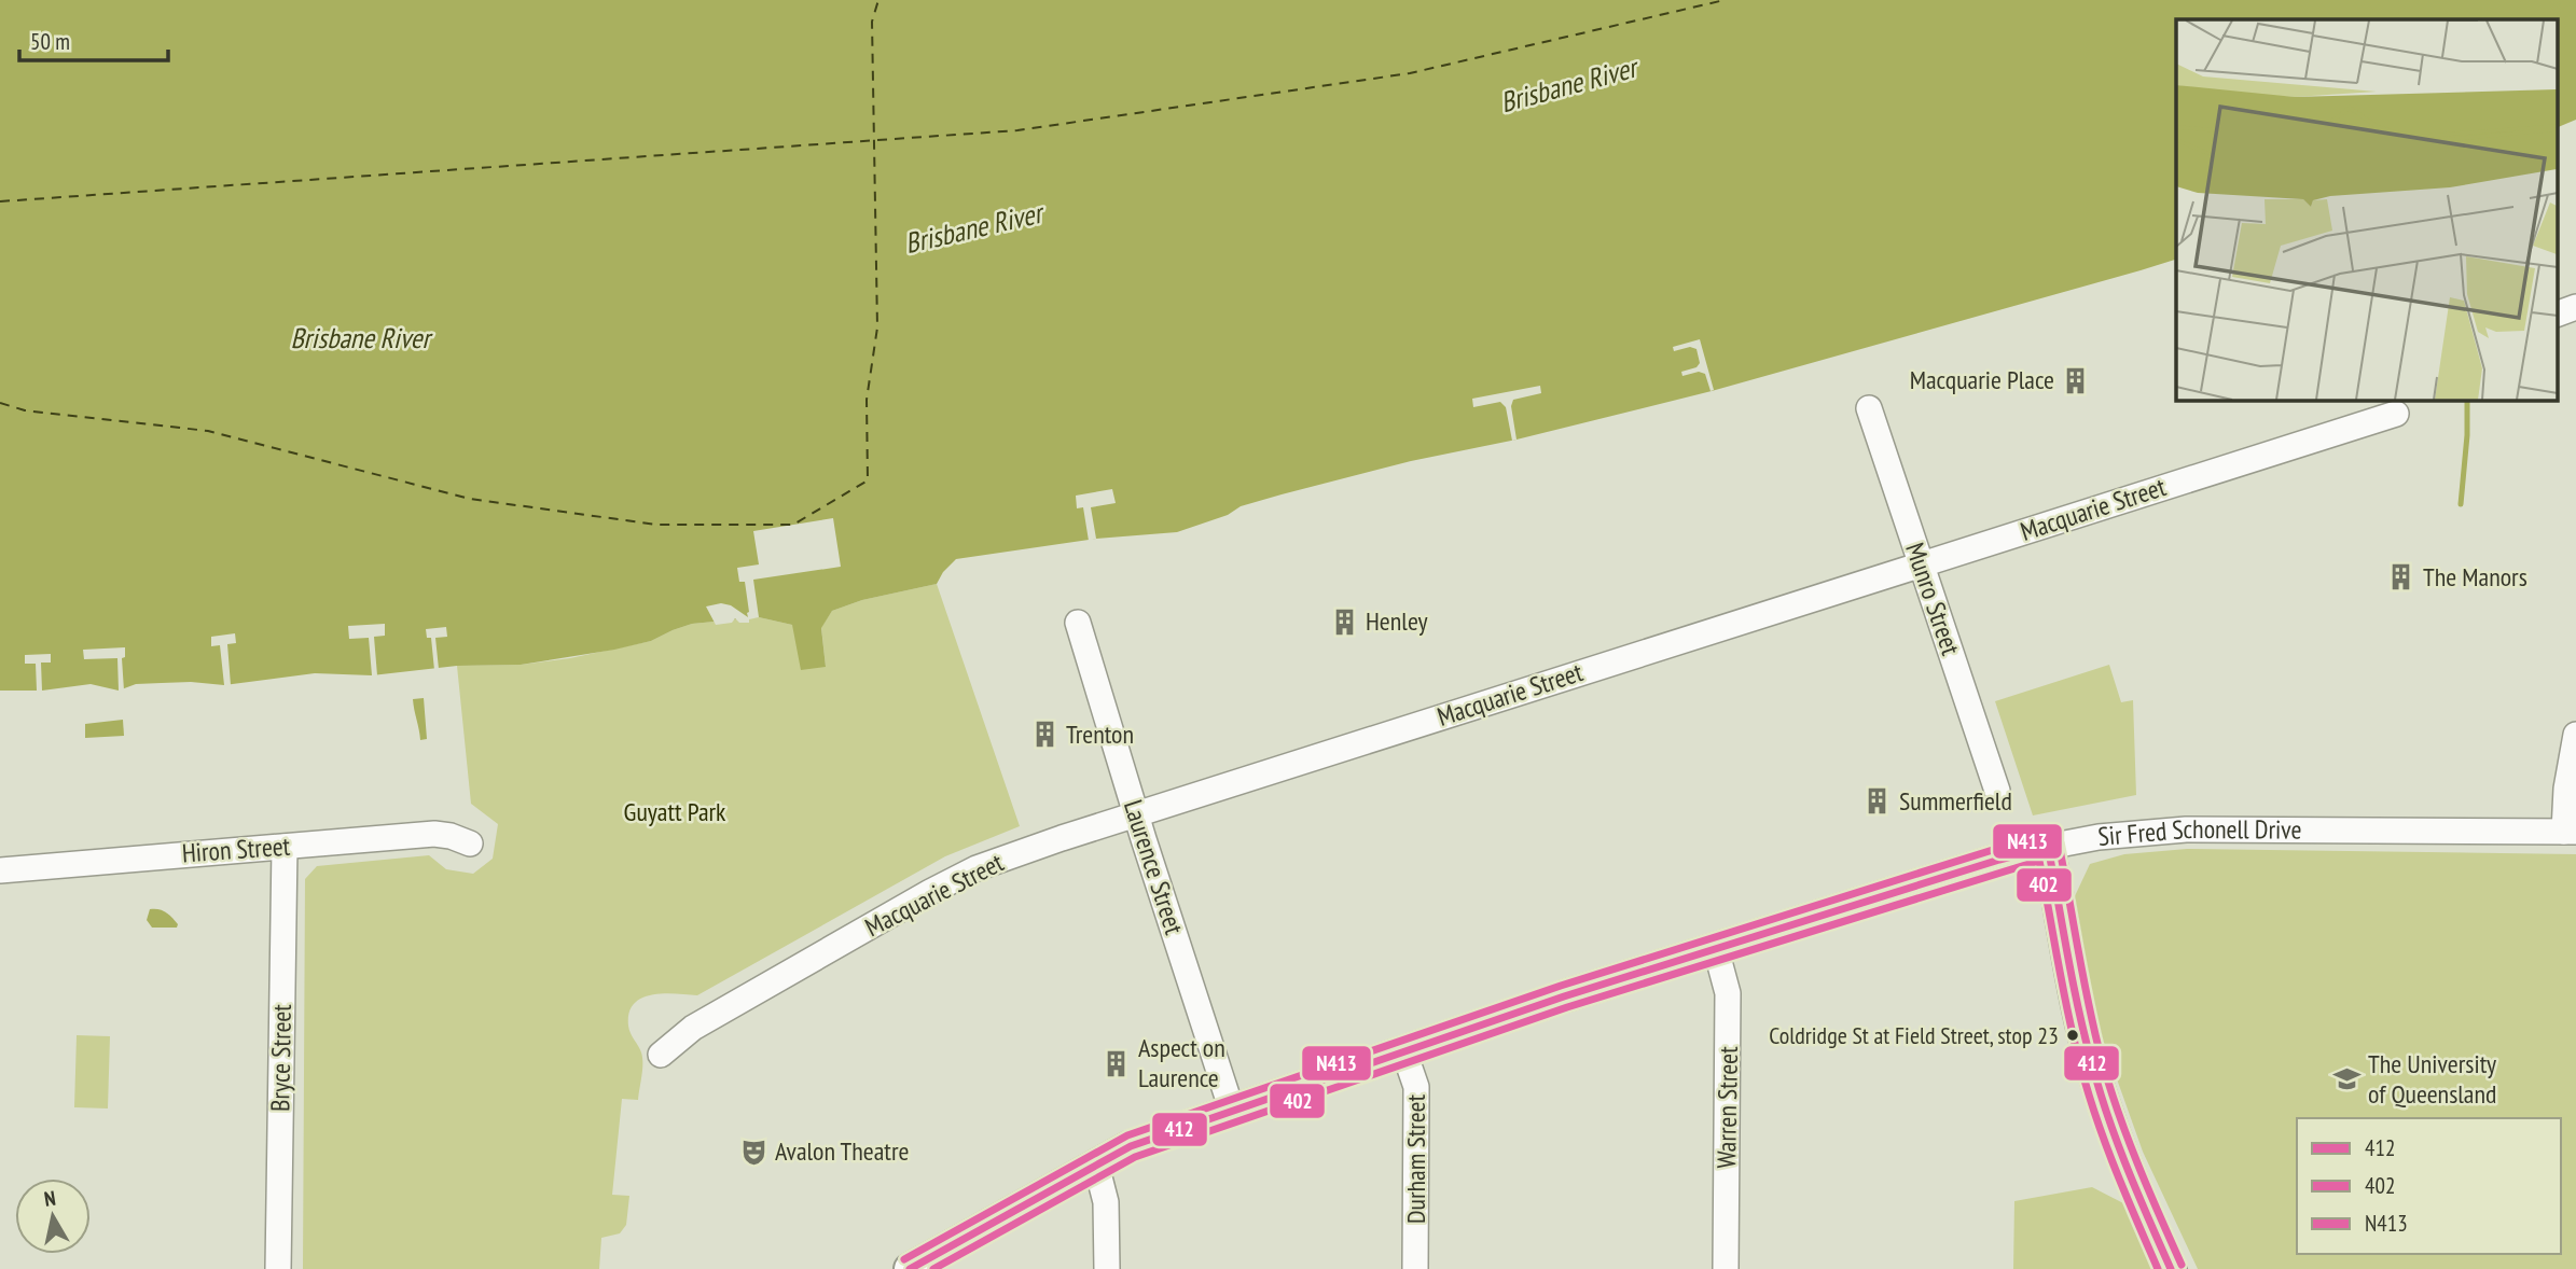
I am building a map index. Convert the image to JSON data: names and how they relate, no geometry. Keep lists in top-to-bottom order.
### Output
{
  "streets": {
    "main road": ["Sir Fred Schonell Drive"],
    "street": [
      "Macquarie Street",
      "Munro Street",
      "Hiron Street",
      "Laurence Street",
      "Bryce Street",
      "Warren Street",
      "Durham Street"
    ]
  },
  "crossings": [
    ["Macquarie Street", "Munro Street"],
    ["Macquarie Street", "Laurence Street"],
    ["Sir Fred Schonell Drive", "Laurence Street"],
    ["Sir Fred Schonell Drive", "Warren Street"],
    ["Sir Fred Schonell Drive", "Durham Street"],
    ["Hiron Street", "Bryce Street"]
  ],
  "water": ["Brisbane River"],
  "parks": ["Guyatt Park"],
  "places": {
    "building": [
      "Macquarie Place",
      "The Manors",
      "Henley",
      "Trenton",
      "Summerfield",
      "Aspect on Laurence"
    ],
    "other": ["Coldridge St at Field Street, stop 23"],
    "school or university": ["The University of Queensland"],
    "theatre": ["Avalon Theatre"]
  },
  "lines": ["transit line N413", "transit line 412", "transit line 402"],
  "legend": ["412", "402", "N413"],
  "scale_bar": "50 m",
  "north": "top"
}
